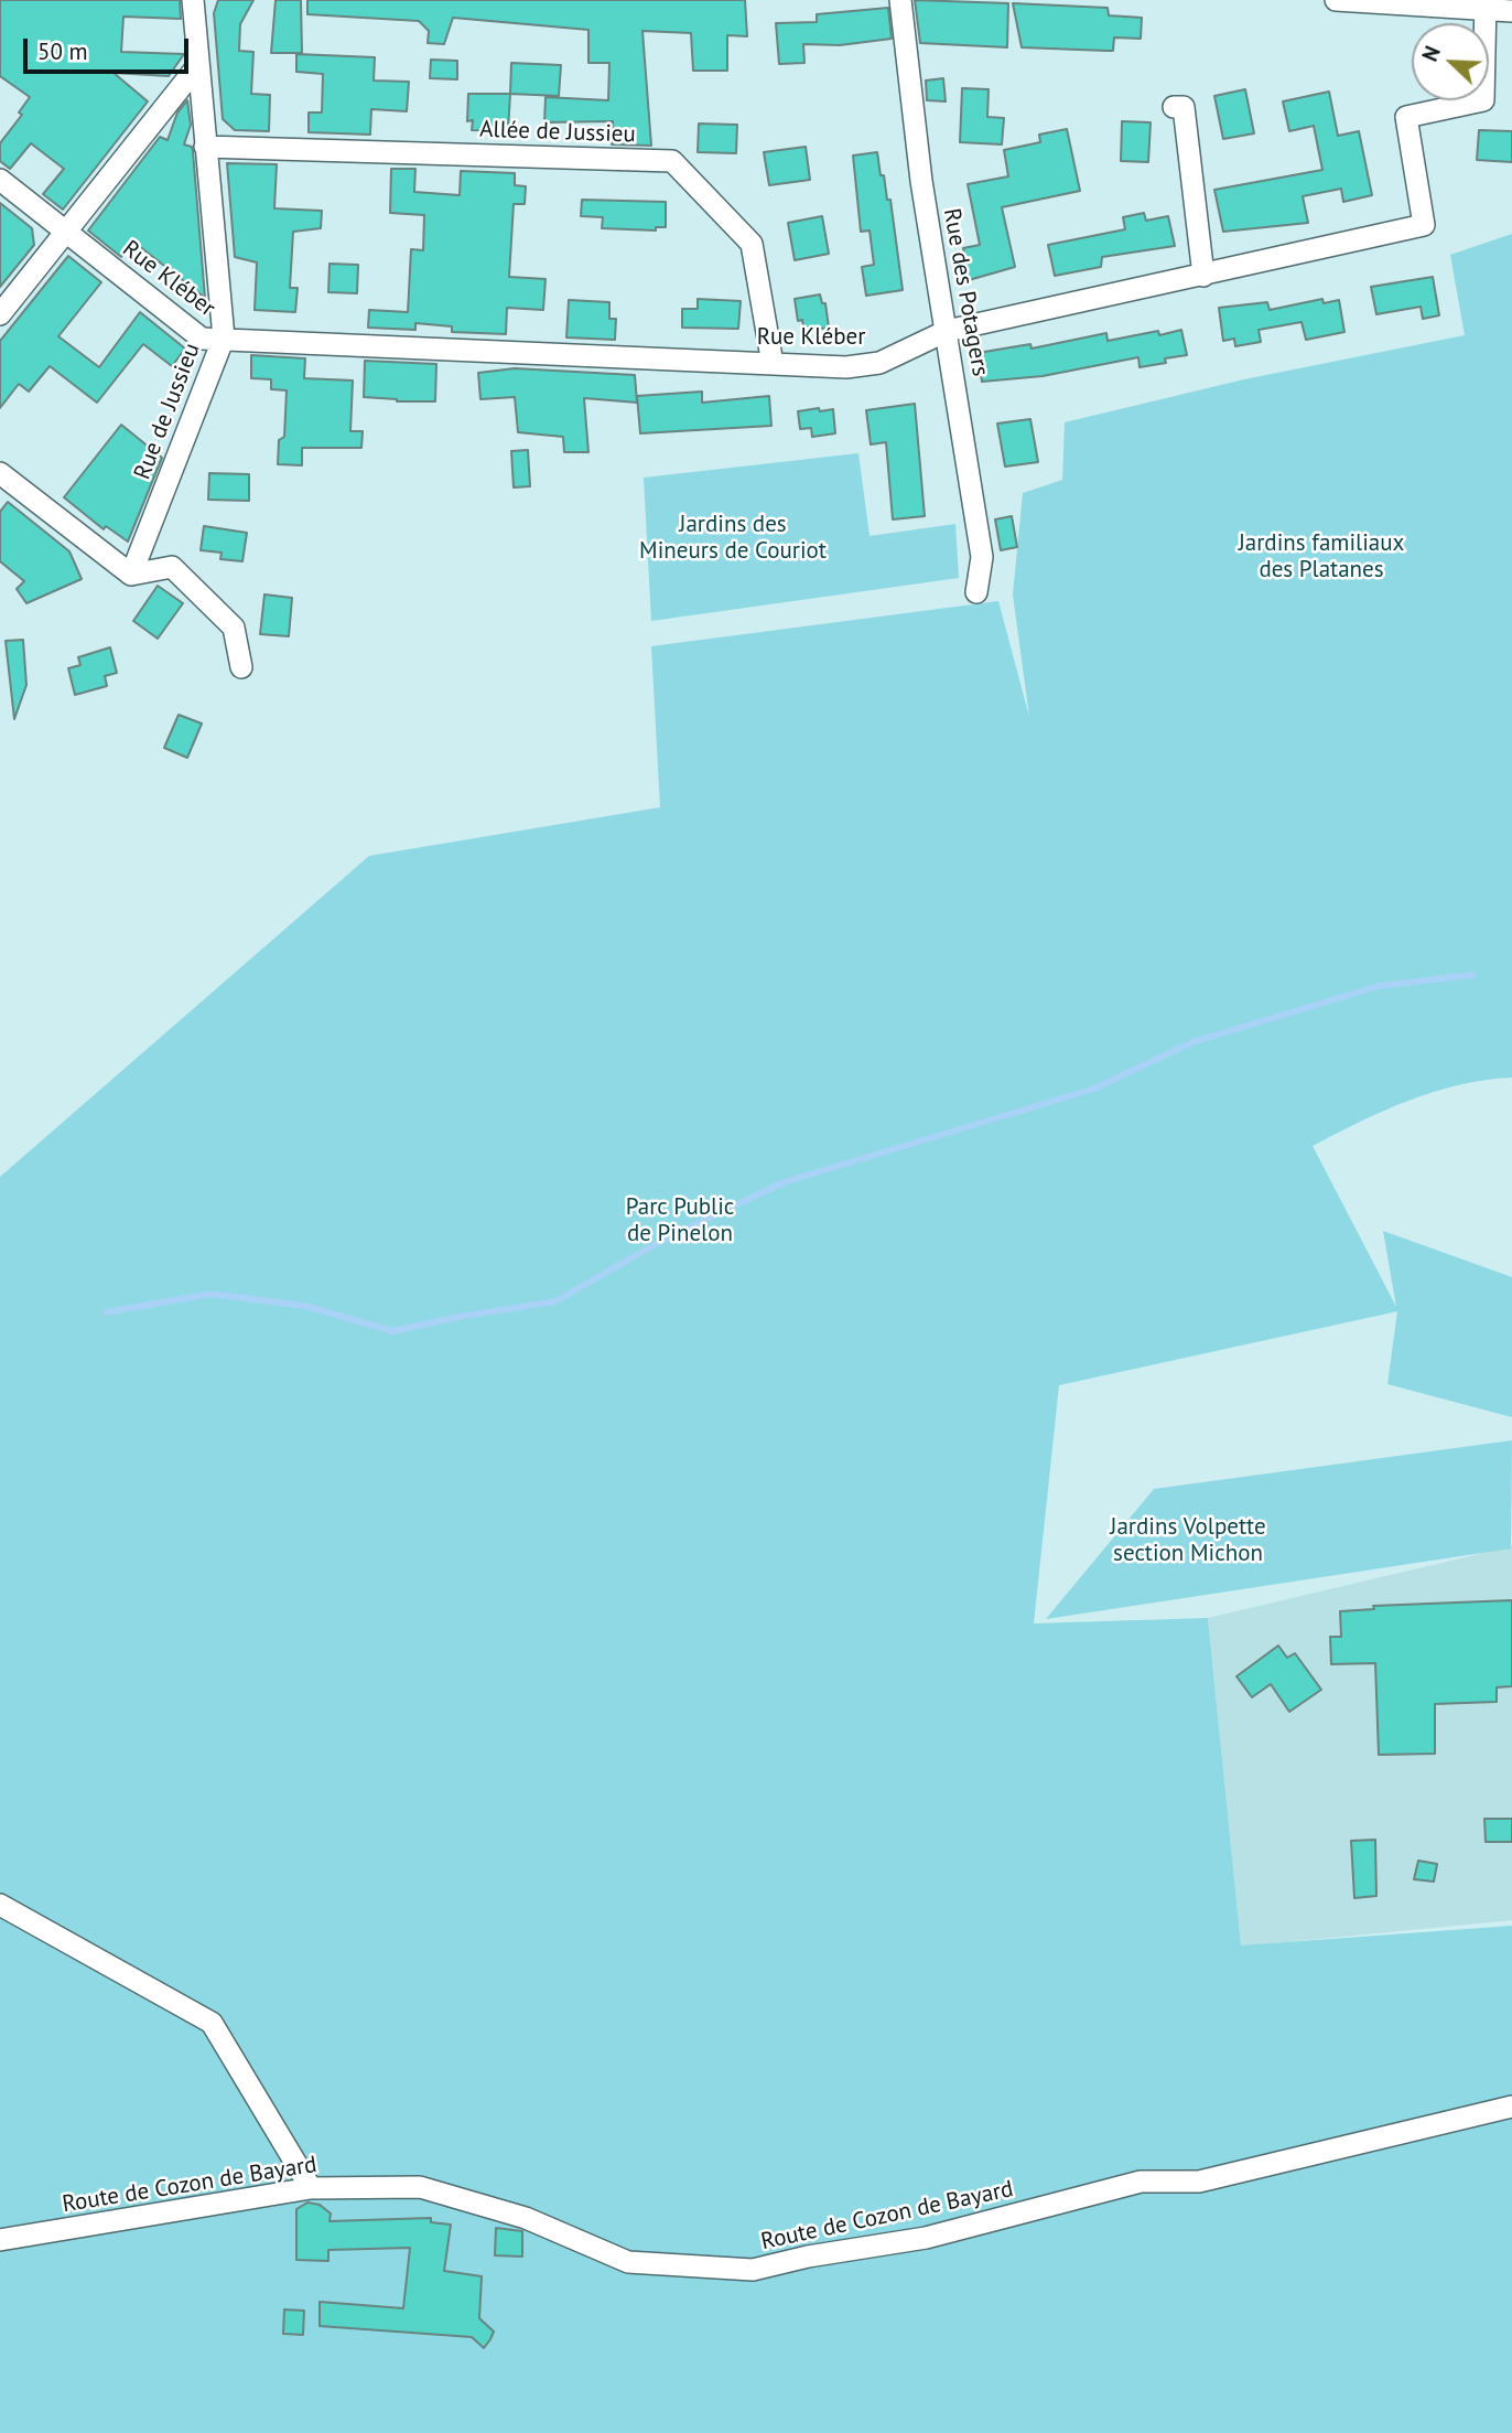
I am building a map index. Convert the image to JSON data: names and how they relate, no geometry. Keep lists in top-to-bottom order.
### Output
{
  "streets": {
    "street": [
      "Allée de Jussieu",
      "Rue Kléber",
      "Rue des Potagers",
      "Rue de Jussieu",
      "Route de Cozon de Bayard"
    ]
  },
  "crossings": [
    ["Allée de Jussieu", "Rue Kléber"],
    ["Allée de Jussieu", "Rue de Jussieu"],
    ["Rue Kléber", "Rue des Potagers"],
    ["Rue Kléber", "Rue de Jussieu"]
  ],
  "parks": [
    "Jardins des Mineurs de Couriot",
    "Jardins familiaux des Platanes",
    "Parc Public de Pinelon",
    "Jardins Volpette section Michon"
  ],
  "scale_bar": "50 m",
  "north": "top left"
}
